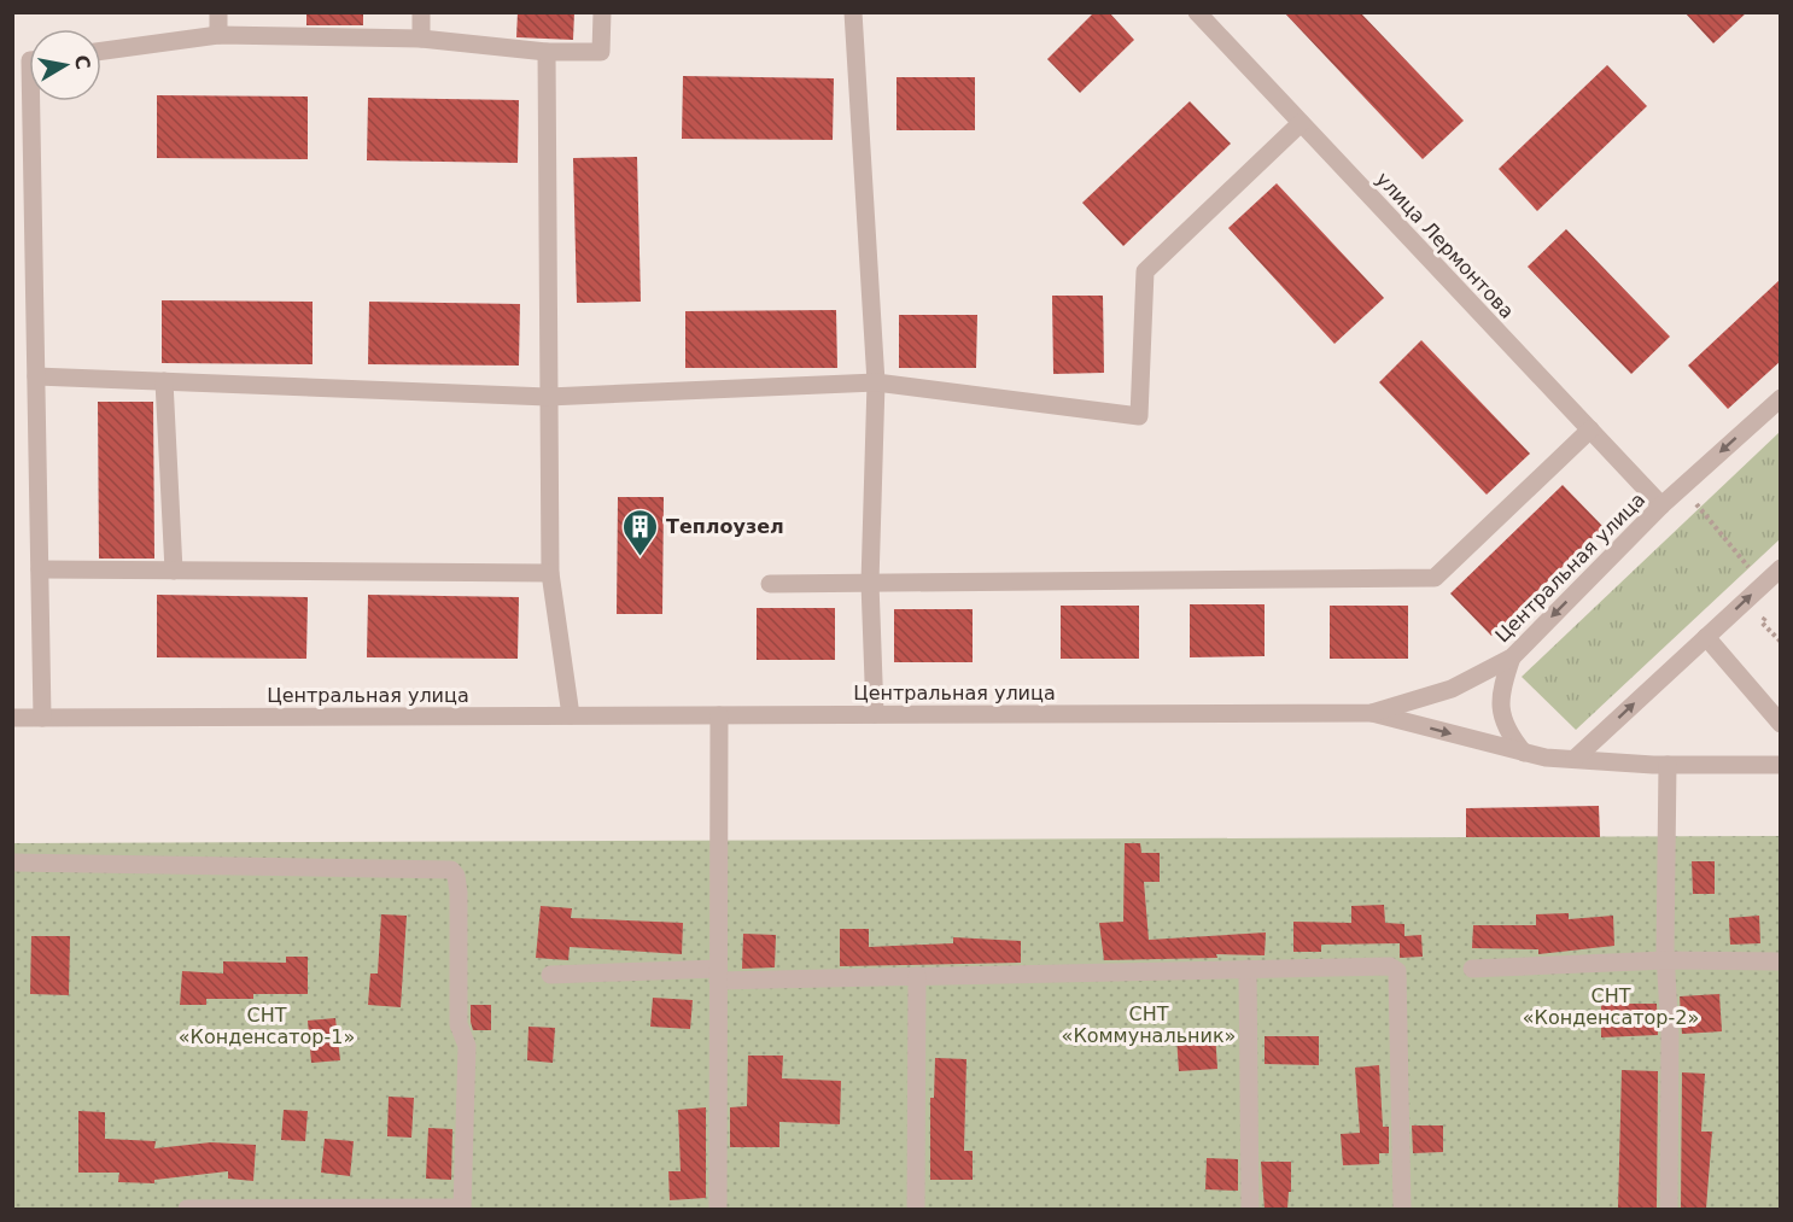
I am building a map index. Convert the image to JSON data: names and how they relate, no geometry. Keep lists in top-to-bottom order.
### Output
{
  "streets": {
    "street": ["улица Лермонтова", "Центральная улица"]
  },
  "crossings": [
    ["улица Лермонтова", "Центральная улица"]
  ],
  "parks": ["СНТ «Конденсатор-2»", "СНТ «Коммунальник»", "СНТ «Конденсатор-1»"],
  "places": {
    "building": ["Теплоузел"]
  },
  "north": "right"
}
